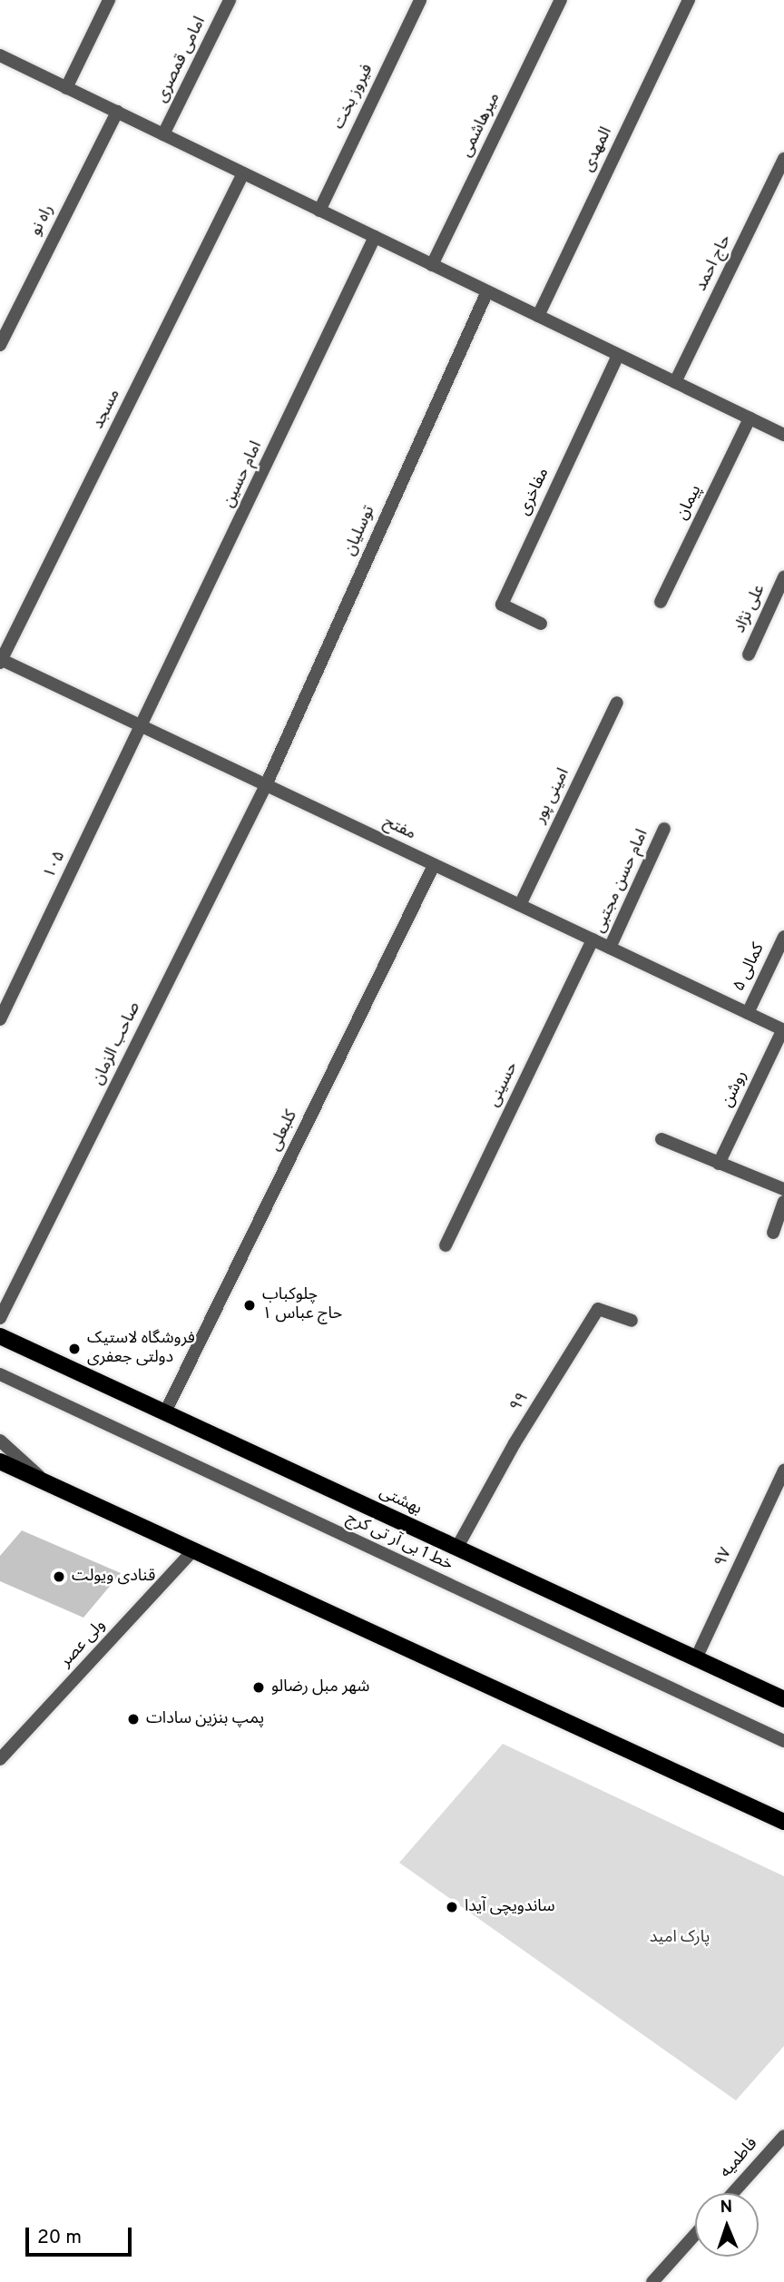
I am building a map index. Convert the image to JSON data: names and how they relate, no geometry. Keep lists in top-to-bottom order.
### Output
{
  "streets": {
    "main road": ["بهشتی"],
    "street": [
      "امامی قمصری",
      "فیروز بخت",
      "میرهاشمی",
      "المهدی",
      "راه نو",
      "حاج احمد",
      "مسجد",
      "امام حسین",
      "مفاخری",
      "پیمان",
      "توسلیان",
      "علی نژاد",
      "امینی پور",
      "مفتح",
      "۱۰۵",
      "امام حسن مجتبی",
      "۵ کمالی",
      "صاحب الزمان",
      "حسینی",
      "روشن",
      "کلبعلی",
      "۹۹",
      "خط 1 بی آر تی کرج",
      "۹۷",
      "ولی عصر",
      "فاطمیه"
    ]
  },
  "crossings": [
    ["مسجد", "مفتح"],
    ["امام حسین", "مفتح"],
    ["امام حسین", "۱۰۵"],
    ["توسلیان", "مفتح"],
    ["توسلیان", "صاحب الزمان"],
    ["امینی پور", "مفتح"],
    ["مفتح", "۱۰۵"],
    ["مفتح", "امام حسن مجتبی"],
    ["مفتح", "۵ کمالی"],
    ["مفتح", "صاحب الزمان"],
    ["مفتح", "حسینی"],
    ["مفتح", "روشن"],
    ["مفتح", "کلبعلی"],
    ["کلبعلی", "بهشتی"],
    ["۹۹", "بهشتی"],
    ["بهشتی", "۹۷"]
  ],
  "parks": ["پارک امید"],
  "places": [
    "چلوکباب حاج عباس ۱",
    "فروشگاه لاستیک دولتی جعفری",
    "قنادی ویولت",
    "شهر مبل رضالو",
    "پمپ بنزین سادات",
    "ساندویچی آیدا"
  ],
  "scale_bar": "20 m",
  "north": "top"
}
